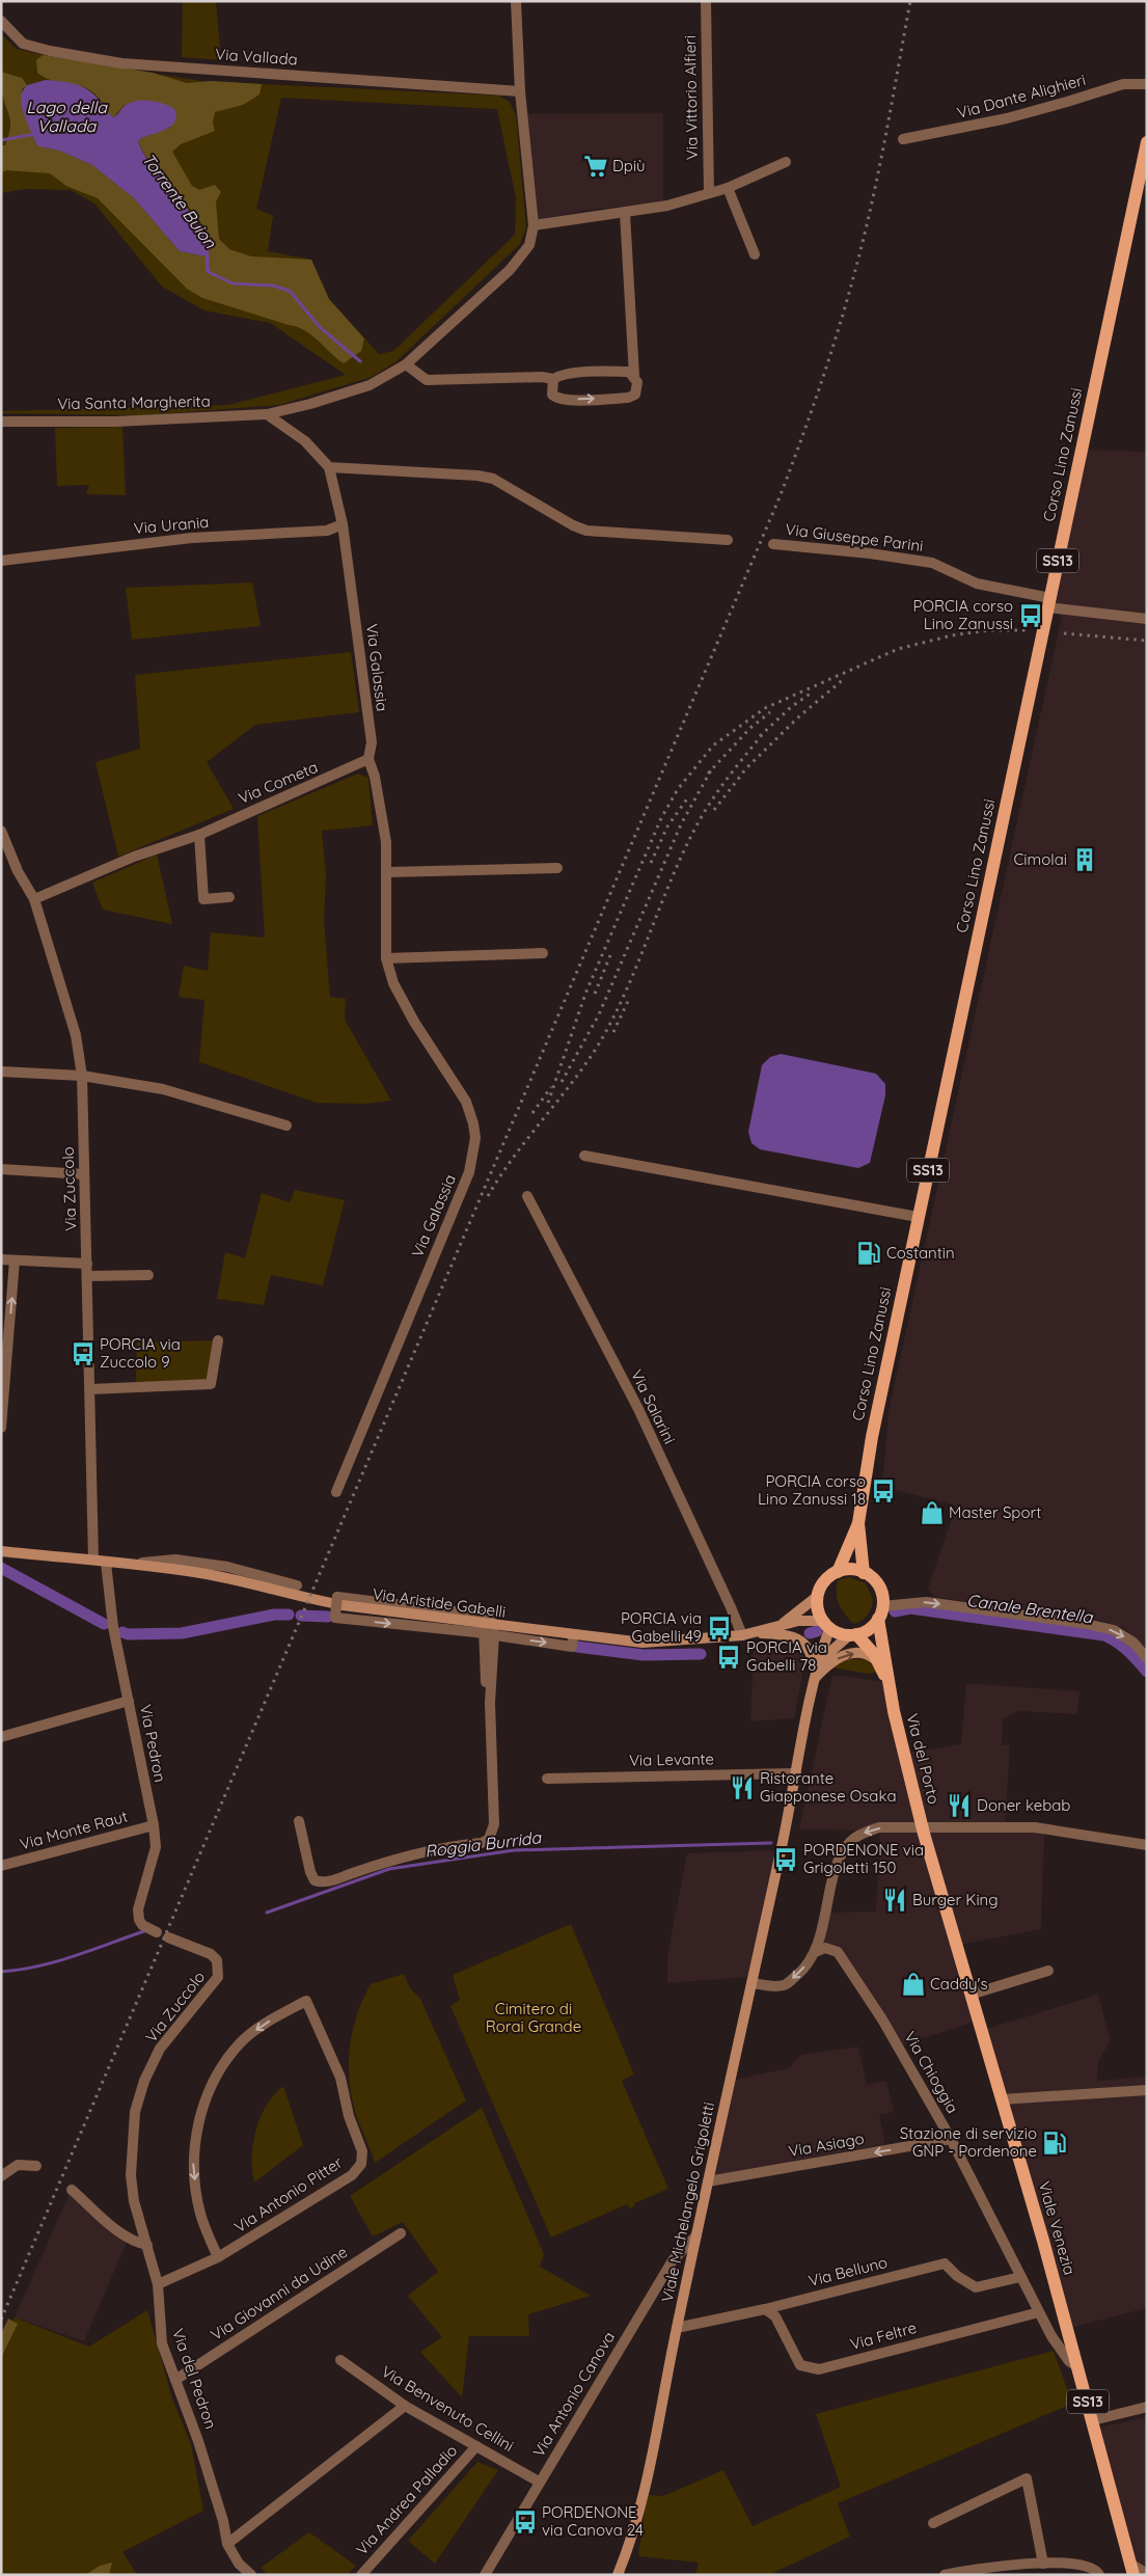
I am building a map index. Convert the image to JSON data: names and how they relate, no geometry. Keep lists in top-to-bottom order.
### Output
{
  "streets": {
    "main road": [
      "Corso Lino Zanussi",
      "SS13",
      "Via Aristide Gabelli",
      "Via del Porto",
      "Viale Michelangelo Grigoletti",
      "Viale Venezia"
    ],
    "street": [
      "Via Vallada",
      "Via Dante Alighieri",
      "Via Vittorio Alfieri",
      "Via Santa Margherita",
      "Via Urania",
      "Via Giuseppe Parini",
      "Via Galassia",
      "Via Cometa",
      "Via Zuccolo",
      "Via Salarini",
      "Via Pedron",
      "Via Levante",
      "Via Monte Raut",
      "Via Chioggia",
      "Via Asiago",
      "Via Antonio Pitter",
      "Via Belluno",
      "Via Giovanni da Udine",
      "Via Feltre",
      "Via del Pedron",
      "Via Antonio Canova",
      "Via Benvenuto Cellini",
      "Via Andrea Palladio"
    ]
  },
  "crossings": [
    ["Corso Lino Zanussi", "Via Giuseppe Parini"],
    ["Corso Lino Zanussi", "Via Aristide Gabelli"],
    ["Corso Lino Zanussi", "Via del Porto"],
    ["Via Urania", "Via Galassia"],
    ["Via Galassia", "Via Cometa"],
    ["Via Cometa", "Via Zuccolo"],
    ["Via Zuccolo", "Via Aristide Gabelli"],
    ["Via Zuccolo", "Via del Pedron"],
    ["Via Salarini", "Via Aristide Gabelli"],
    ["Via Aristide Gabelli", "Via Pedron"],
    ["Via Aristide Gabelli", "Via del Porto"],
    ["Via Pedron", "Via Monte Raut"],
    ["Via del Porto", "Viale Venezia"],
    ["Via Levante", "Viale Michelangelo Grigoletti"],
    ["Via Chioggia", "Via Asiago"],
    ["Via Chioggia", "Viale Venezia"],
    ["Via Chioggia", "Via Belluno"],
    ["Via Chioggia", "Via Feltre"],
    ["Via Asiago", "Viale Michelangelo Grigoletti"],
    ["Via Antonio Pitter", "Via del Pedron"],
    ["Viale Michelangelo Grigoletti", "Via Belluno"],
    ["Viale Michelangelo Grigoletti", "Via Antonio Canova"],
    ["Via Belluno", "Via Feltre"],
    ["Via Giovanni da Udine", "Via del Pedron"],
    ["Via Antonio Canova", "Via Benvenuto Cellini"],
    ["Via Benvenuto Cellini", "Via Andrea Palladio"]
  ],
  "one_way": ["Via Asiago"],
  "water": [
    "Lago della Vallada",
    "Torrente Buion",
    "Canale Brentella",
    "Roggia Burrida"
  ],
  "parks": ["Cimitero di Rorai Grande"],
  "places": {
    "supermarket": ["Dpiù"],
    "bus stop": [
      "PORCIA corso Lino Zanussi",
      "PORCIA via Zuccolo 9",
      "PORCIA corso Lino Zanussi 18",
      "PORCIA via Gabelli 49",
      "PORCIA via Gabelli 78",
      "PORDENONE via Grigoletti 150",
      "PORDENONE via Canova 24"
    ],
    "building": ["Cimolai"],
    "fuel station": ["Costantin", "Stazione di servizio GNP - Pordenone"],
    "shop": ["Master Sport", "Caddy's"],
    "restaurant": ["Ristorante Giapponese Osaka", "Doner kebab", "Burger King"]
  }
}
